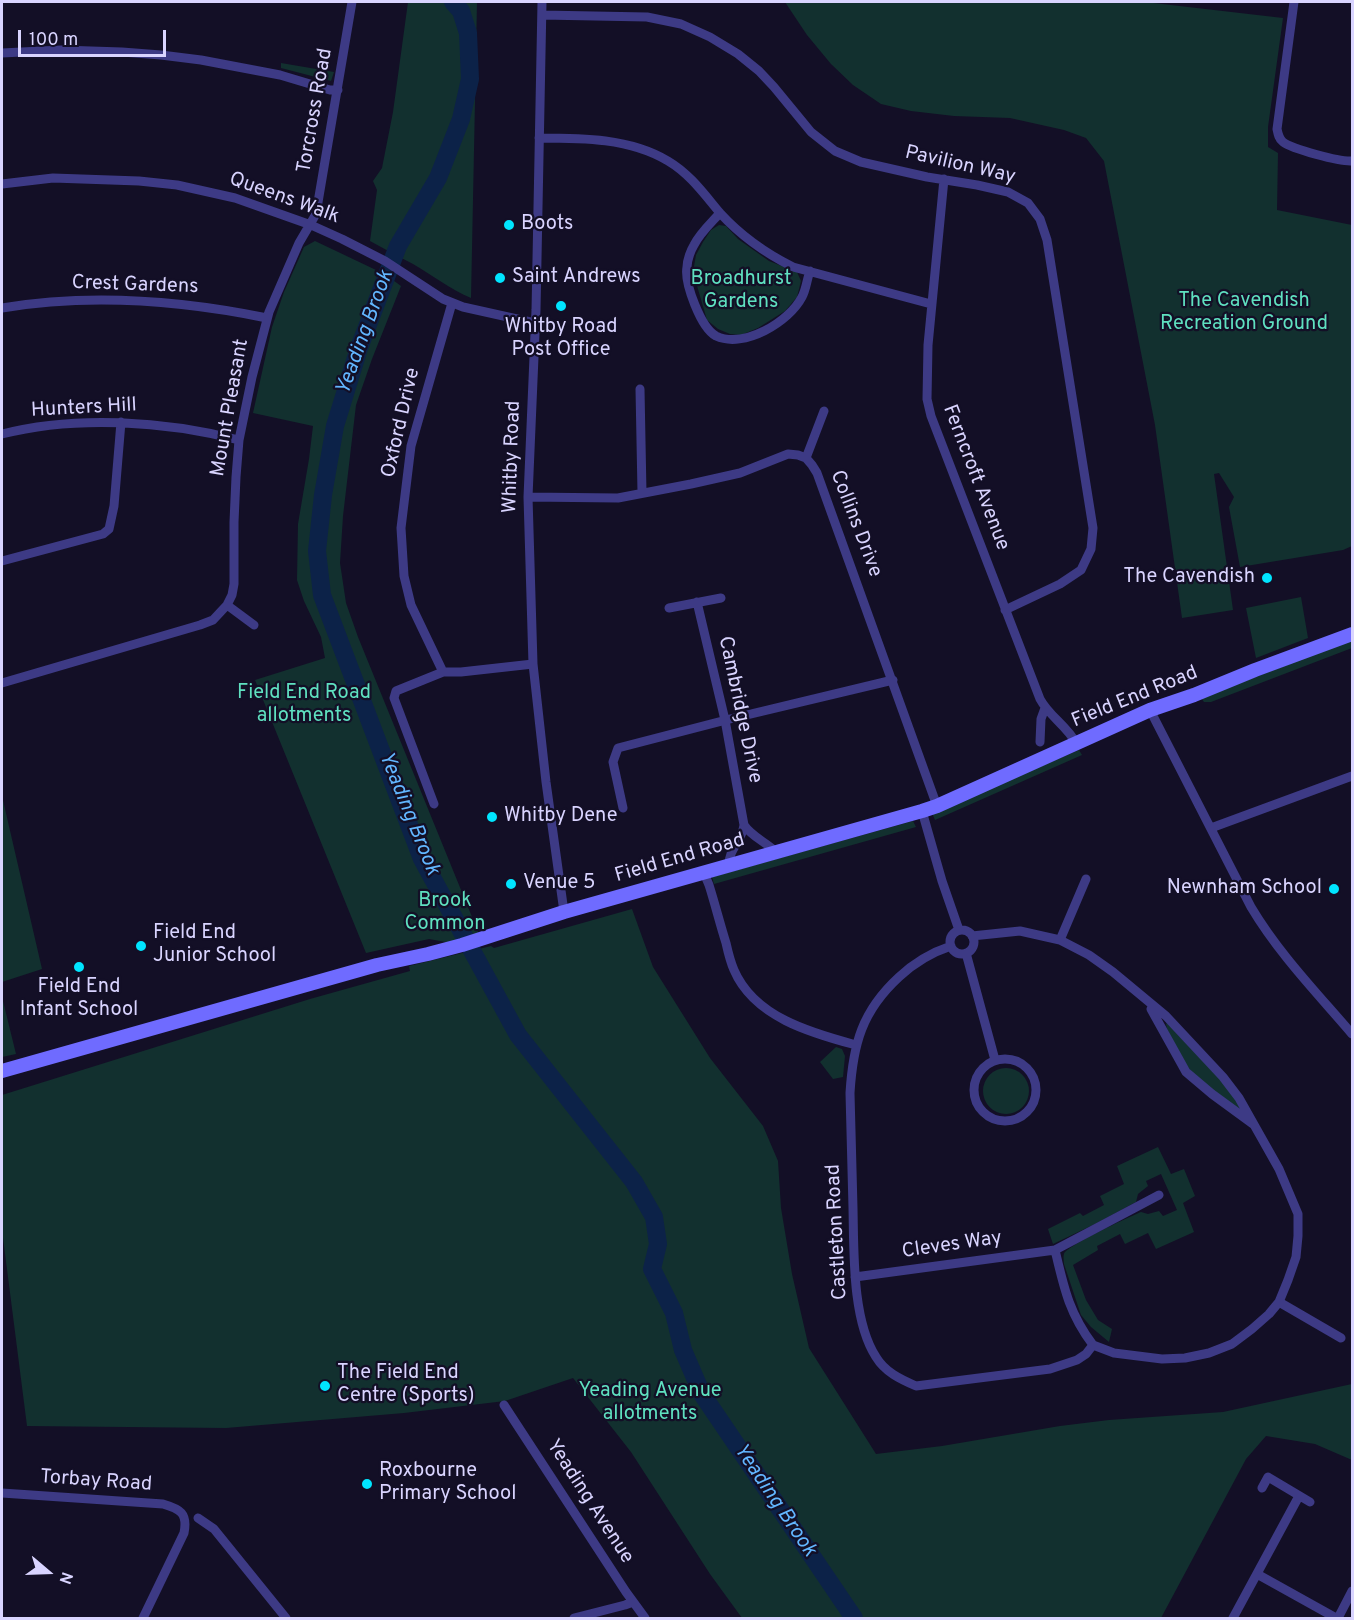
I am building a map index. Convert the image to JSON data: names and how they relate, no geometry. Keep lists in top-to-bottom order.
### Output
{
  "streets": {
    "street": [
      "Torcross Road",
      "Pavilion Way",
      "Queens Walk",
      "Crest Gardens",
      "Mount Pleasant",
      "Hunters Hill",
      "Oxford Drive",
      "Whitby Road",
      "Ferncroft Avenue",
      "Collins Drive",
      "Field End Road",
      "Cambridge Drive",
      "Castleton Road",
      "Cleves Way",
      "Torbay Road",
      "Yeading Avenue"
    ]
  },
  "crossings": [
    ["Torcross Road", "Queens Walk"],
    ["Torcross Road", "Mount Pleasant"],
    ["Pavilion Way", "Whitby Road"],
    ["Pavilion Way", "Ferncroft Avenue"],
    ["Queens Walk", "Mount Pleasant"],
    ["Queens Walk", "Oxford Drive"],
    ["Queens Walk", "Whitby Road"],
    ["Crest Gardens", "Mount Pleasant"],
    ["Mount Pleasant", "Hunters Hill"],
    ["Whitby Road", "Collins Drive"],
    ["Whitby Road", "Field End Road"],
    ["Ferncroft Avenue", "Field End Road"],
    ["Collins Drive", "Field End Road"],
    ["Castleton Road", "Cleves Way"]
  ],
  "water": ["Yeading Brook"],
  "parks": [
    "Broadhurst Gardens",
    "The Cavendish Recreation Ground",
    "Field End Road allotments",
    "Brook Common",
    "Yeading Avenue allotments"
  ],
  "places": [
    "Boots",
    "Saint Andrews",
    "Whitby Road Post Office",
    "The Cavendish",
    "Whitby Dene",
    "Venue 5",
    "Newnham School",
    "Field End Junior School",
    "Field End Infant School",
    "The Field End Centre (Sports)",
    "Roxbourne Primary School"
  ],
  "scale_bar": "100 m",
  "north": "right"
}
